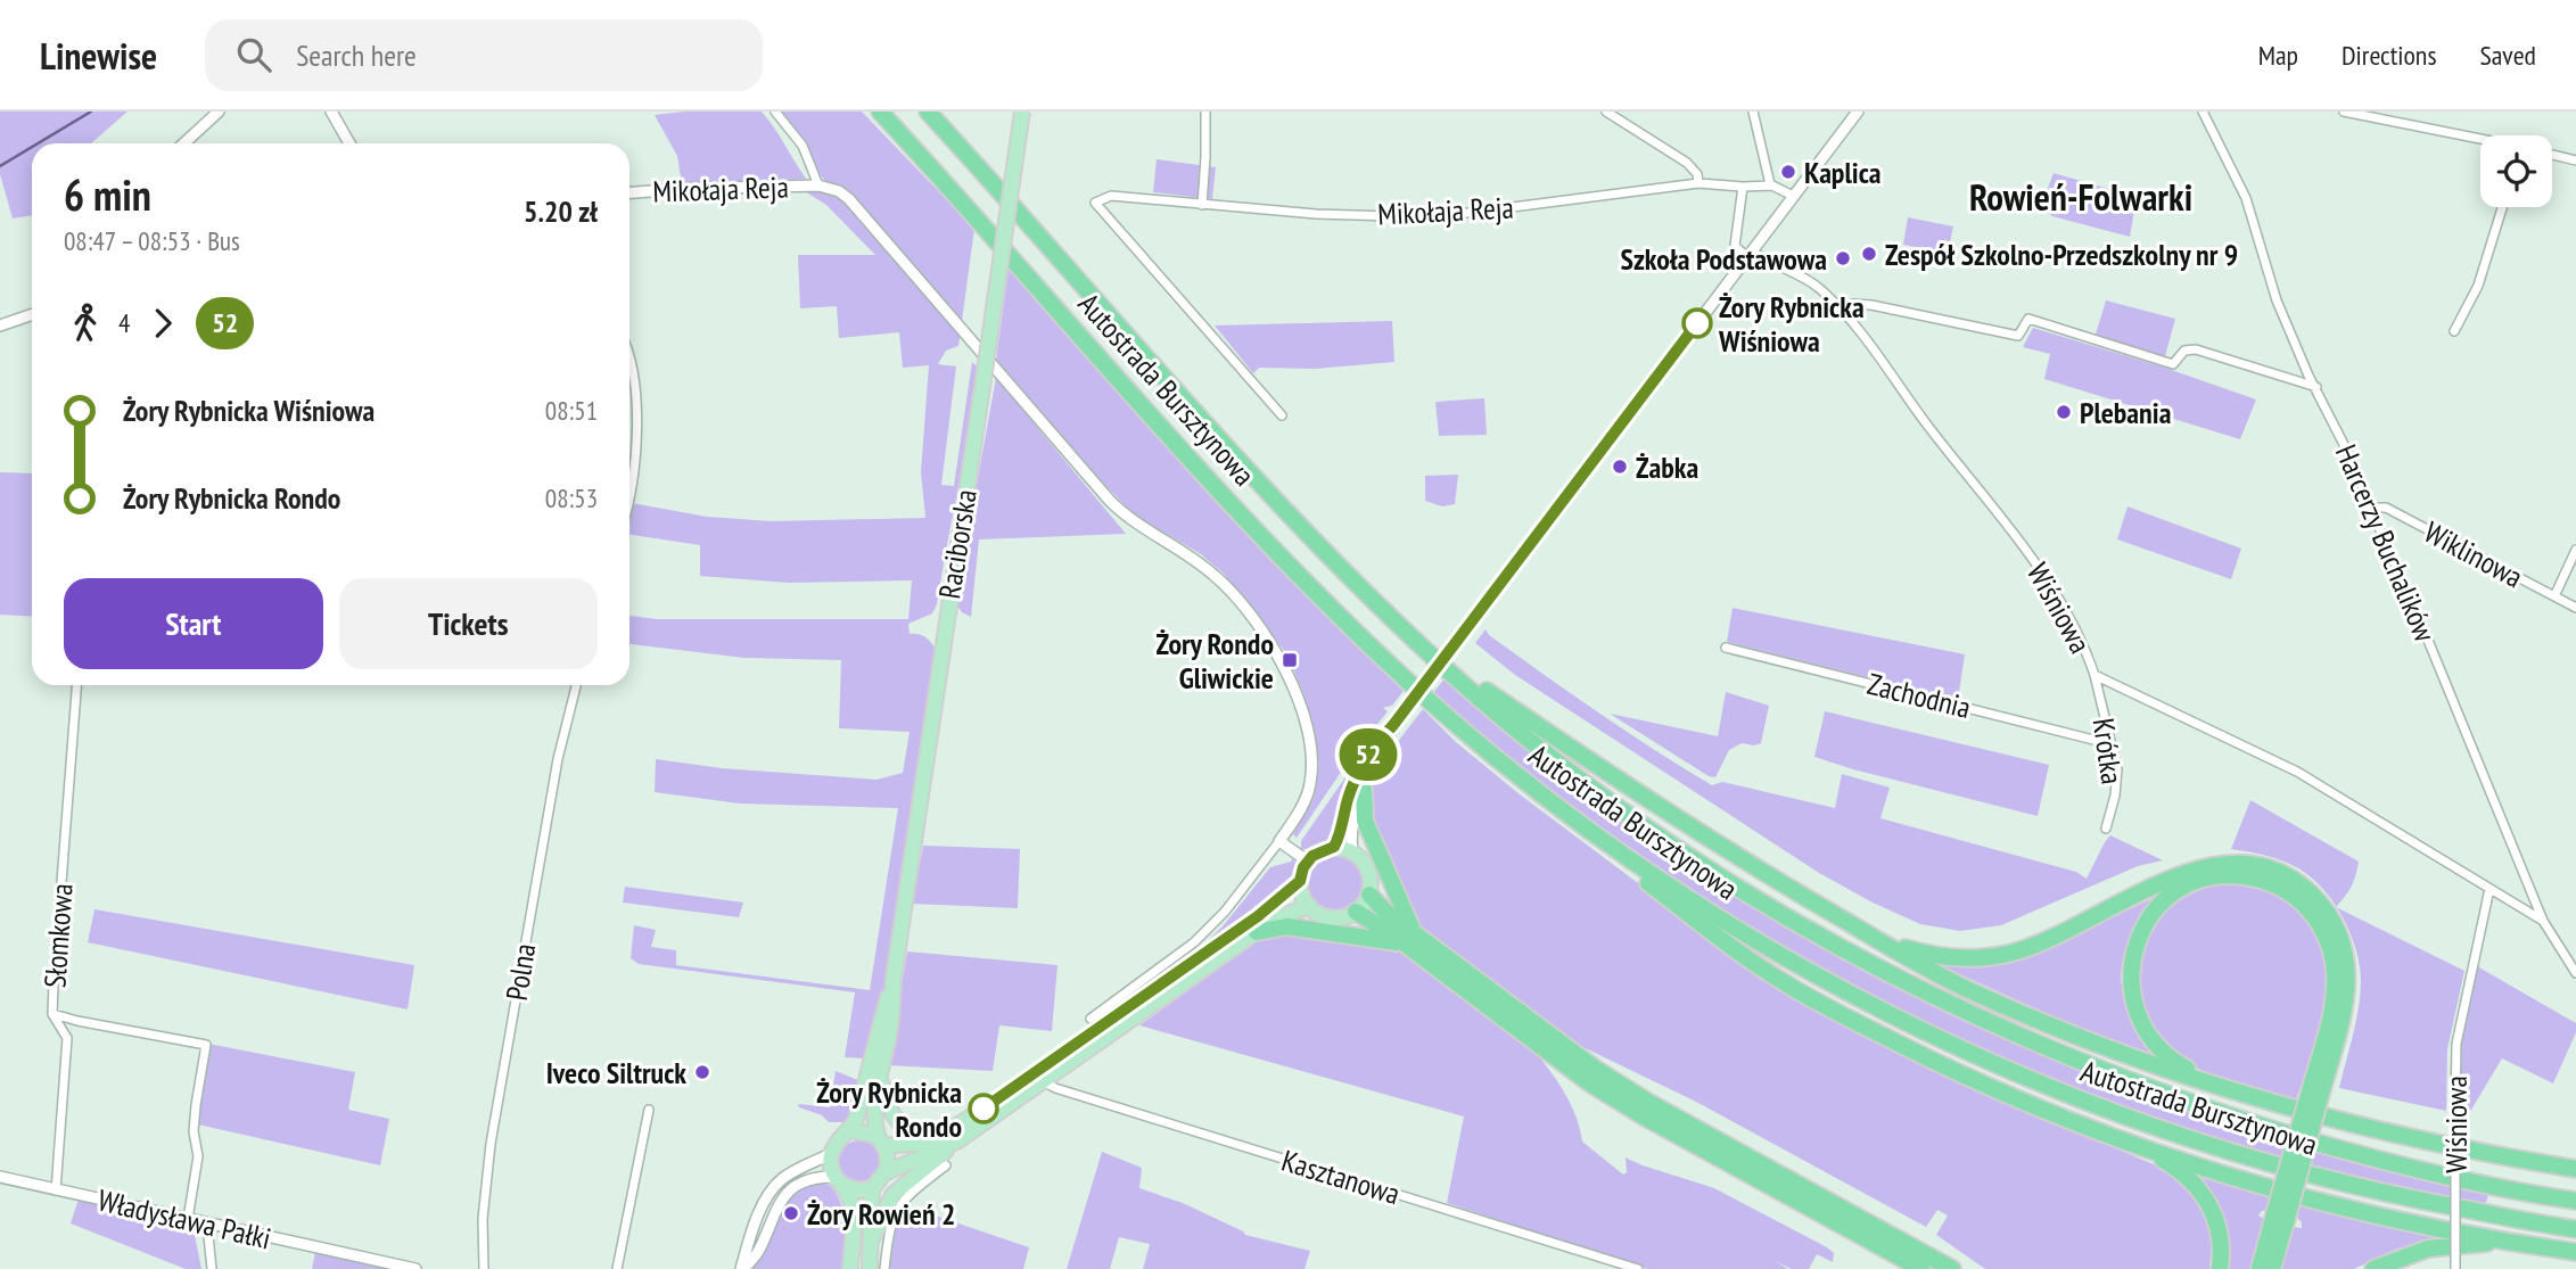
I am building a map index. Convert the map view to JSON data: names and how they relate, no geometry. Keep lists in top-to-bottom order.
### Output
{
  "streets": {
    "highway": ["Autostrada Bursztynowa"],
    "main road": ["Raciborska"],
    "street": [
      "Mikołaja Reja",
      "Harcerzy Buchalików",
      "Wiklinowa",
      "Wiśniowa",
      "Zachodnia",
      "Krótka",
      "Słomkowa",
      "Polna",
      "Kasztanowa",
      "Władysława Pałki"
    ]
  },
  "crossings": [
    ["Harcerzy Buchalików", "Wiklinowa"],
    ["Harcerzy Buchalików", "Wiśniowa"],
    ["Wiśniowa", "Krótka"],
    ["Zachodnia", "Krótka"],
    ["Słomkowa", "Władysława Pałki"]
  ],
  "districts": ["Rowień-Folwarki"],
  "places": {
    "other": [
      "Kaplica",
      "Zespół Szkolno-Przedszkolny nr 9",
      "Szkoła Podstawowa",
      "Żory Rybnicka Wiśniowa",
      "Plebania",
      "Żabka",
      "Iveco Siltruck",
      "Żory Rybnicka Rondo",
      "Żory Rowień 2"
    ],
    "transit": ["Żory Rondo Gliwickie"]
  },
  "lines": ["bus line 52"],
  "page": {
    "header": "Linewise",
    "search": "Search here",
    "nav": ["Map", "Directions", "Saved"],
    "on_map": "52",
    "heading": ["6 min", "08:47 – 08:53 · Bus", "5.20 zł"],
    "legs": ["4", "52"],
    "list": [
      {
        "name": "Żory Rybnicka Wiśniowa",
        "value": "08:51"
      },
      {
        "name": "Żory Rybnicka Rondo",
        "value": "08:53"
      }
    ],
    "buttons": ["Start", "Tickets"]
  }
}
